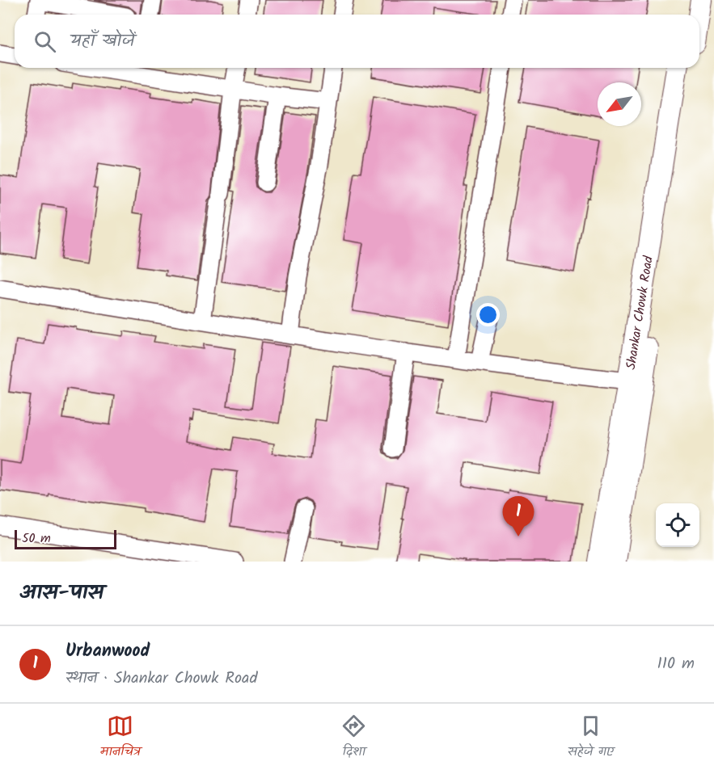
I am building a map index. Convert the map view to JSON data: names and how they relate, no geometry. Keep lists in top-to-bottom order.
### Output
{
  "streets": {
    "main road": ["Shankar Chowk Road"]
  },
  "scale_bar": "50 m",
  "north": "bottom left",
  "page": {
    "search": "यहाँ खोजें",
    "pins": "1",
    "scale": "50 m",
    "heading": "आस-पास",
    "list": [
      {
        "mark": "1",
        "name": "Urbanwood",
        "note": "स्थान · Shankar Chowk Road",
        "value": "110 m"
      }
    ],
    "nav": ["मानचित्र", "दिशा", "सहेजे गए"]
  }
}
